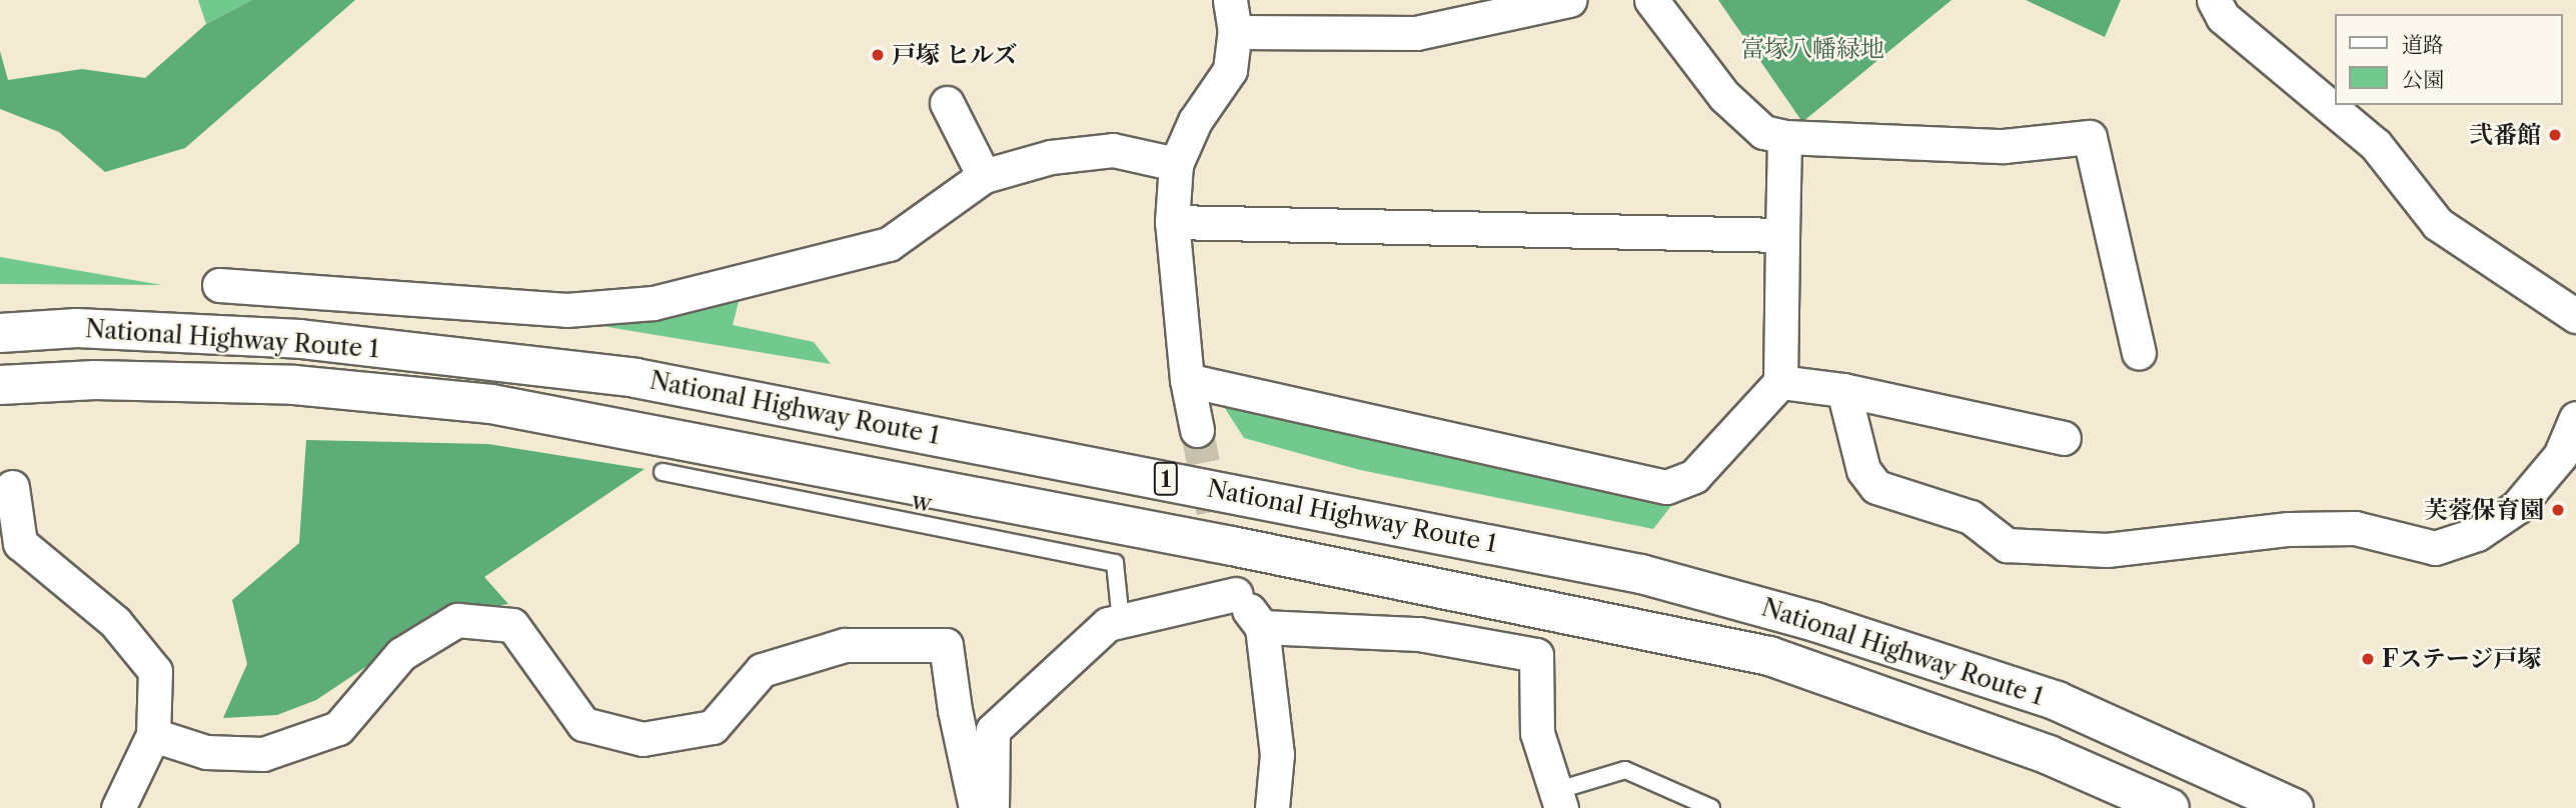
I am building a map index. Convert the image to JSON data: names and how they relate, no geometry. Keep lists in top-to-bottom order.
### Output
{
  "streets": {
    "highway": ["National Highway Route 1", "1"],
    "lane": ["w"]
  },
  "parks": ["富塚八幡緑地"],
  "places": [
    "戸塚 ヒルズ",
    "弐番館",
    "芙蓉保育園",
    "Fステージ戸塚"
  ],
  "legend": ["道路", "公園"]
}
